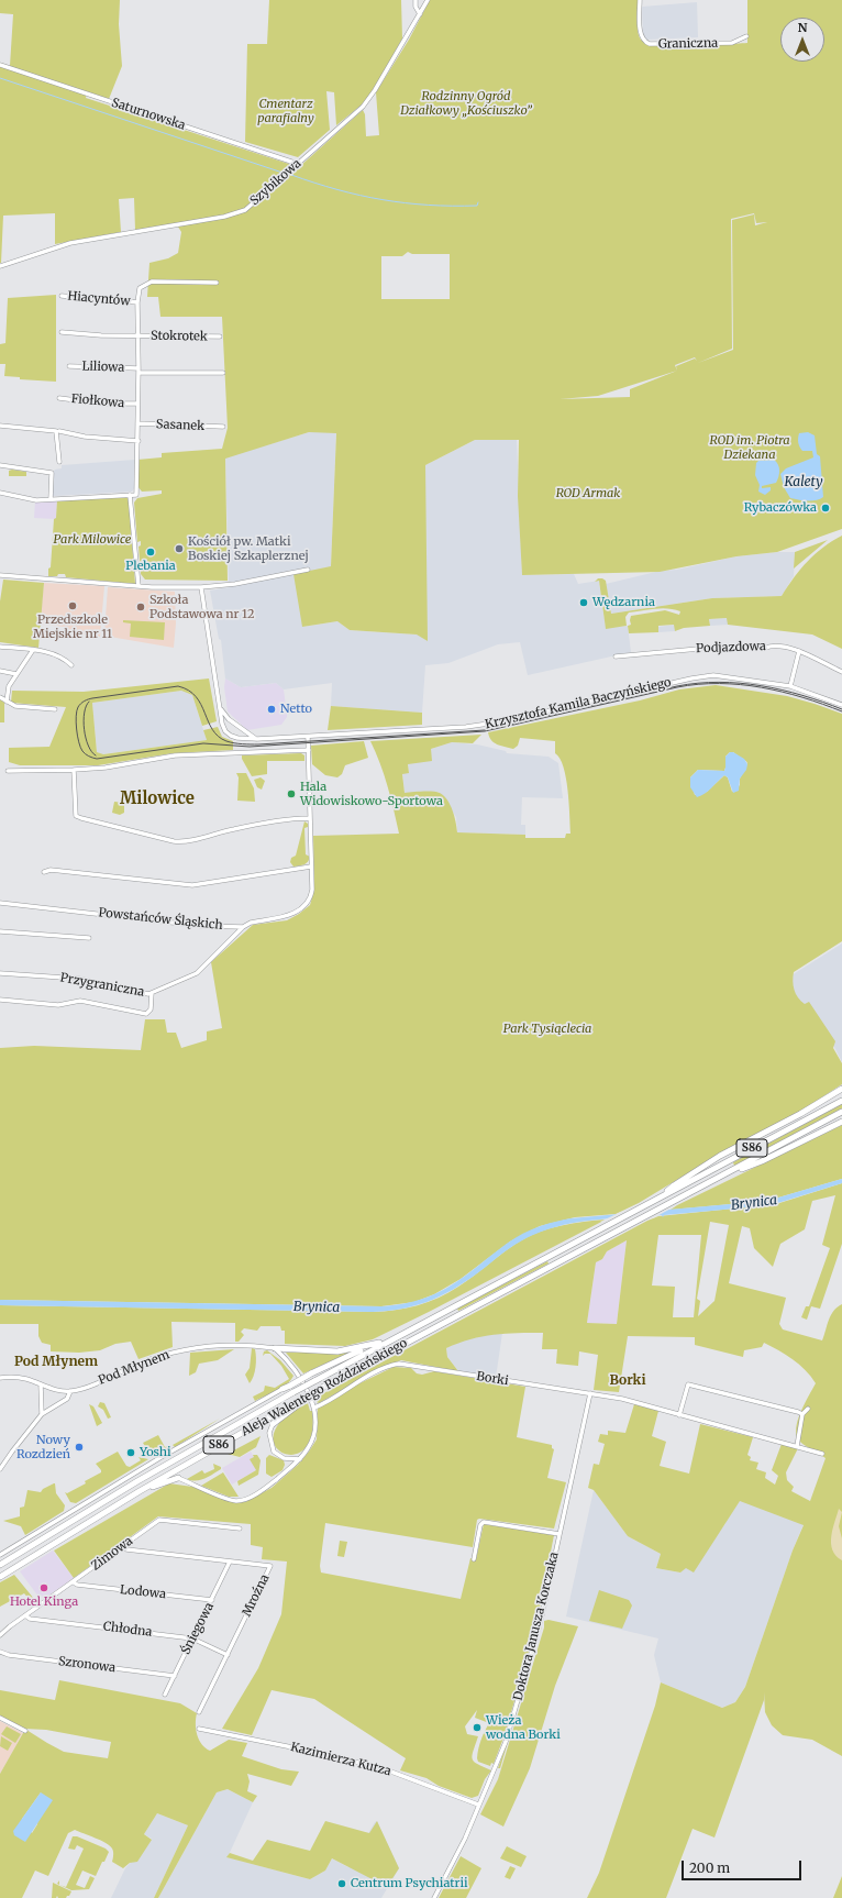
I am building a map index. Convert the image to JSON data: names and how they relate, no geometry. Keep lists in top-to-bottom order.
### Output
{
  "streets": {
    "highway": ["S86", "Aleja Walentego Roździeńskiego"],
    "street": [
      "Graniczna",
      "Saturnowska",
      "Szybikowa",
      "Hiacyntów",
      "Stokrotek",
      "Liliowa",
      "Fiołkowa",
      "Sasanek",
      "Podjazdowa",
      "Krzysztofa Kamila Baczyńskiego",
      "Powstańców Śląskich",
      "Przygraniczna",
      "Pod Młynem",
      "Borki",
      "Zimowa",
      "Lodowa",
      "Mroźna",
      "Doktora Janusza Korczaka",
      "Śniegowa",
      "Chłodna",
      "Szronowa",
      "Kazimierza Kutza"
    ]
  },
  "crossings": [
    ["Saturnowska", "Szybikowa"],
    ["Krzysztofa Kamila Baczyńskiego", "Powstańców Śląskich"],
    ["Powstańców Śląskich", "Przygraniczna"],
    ["S86", "Aleja Walentego Roździeńskiego"],
    ["Borki", "Doktora Janusza Korczaka"],
    ["Zimowa", "Lodowa"],
    ["Zimowa", "Mroźna"],
    ["Zimowa", "Chłodna"],
    ["Lodowa", "Śniegowa"],
    ["Mroźna", "Śniegowa"],
    ["Mroźna", "Chłodna"],
    ["Doktora Janusza Korczaka", "Kazimierza Kutza"],
    ["Śniegowa", "Chłodna"],
    ["Śniegowa", "Szronowa"]
  ],
  "districts": ["Milowice", "Pod Młynem", "Borki"],
  "water": ["Kalety", "Brynica"],
  "parks": [
    "Rodzinny Ogród Działkowy „Kościuszko”",
    "Cmentarz parafialny",
    "ROD im. Piotra Dziekana",
    "ROD Armak",
    "Park Milowice",
    "Park Tysiąclecia"
  ],
  "places": [
    "Rybaczówka",
    "Kościół pw. Matki Boskiej Szkaplerznej",
    "Plebania",
    "Wędzarnia",
    "Przedszkole Miejskie nr 11",
    "Szkoła Podstawowa nr 12",
    "Netto",
    "Hala Widowiskowo-Sportowa",
    "Nowy Rozdzień",
    "Yoshi",
    "Hotel Kinga",
    "Wieża wodna Borki",
    "Centrum Psychiatrii"
  ],
  "scale_bar": "200 m",
  "north": "top"
}
